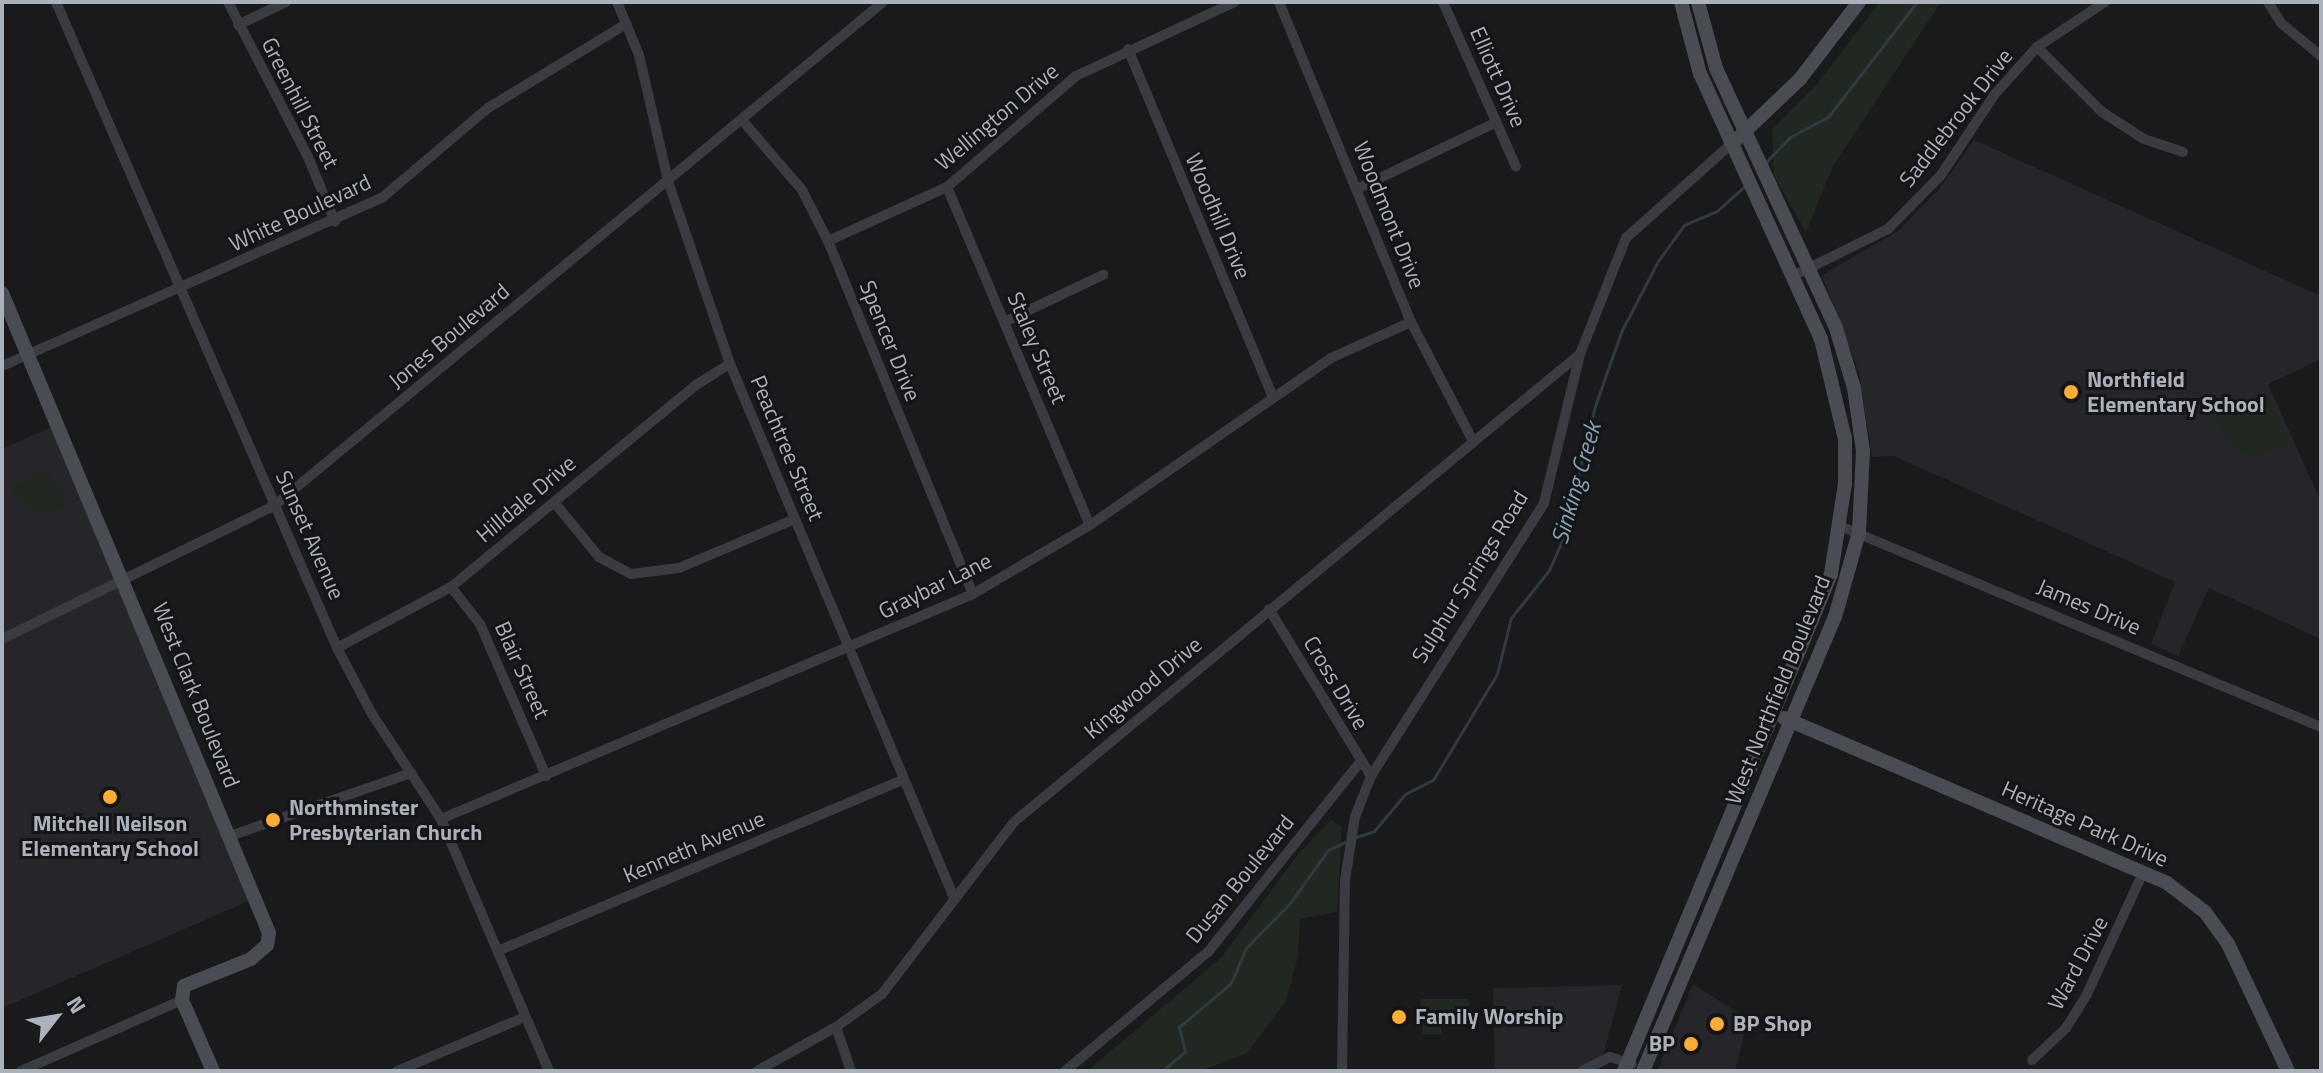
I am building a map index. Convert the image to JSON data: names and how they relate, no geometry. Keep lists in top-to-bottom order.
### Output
{
  "streets": {
    "main road": [
      "Sulphur Springs Road",
      "West Northfield Boulevard",
      "West Clark Boulevard",
      "Heritage Park Drive"
    ],
    "street": [
      "Elliott Drive",
      "Greenhill Street",
      "Wellington Drive",
      "Saddlebrook Drive",
      "White Boulevard",
      "Woodmont Drive",
      "Woodhill Drive",
      "Jones Boulevard",
      "Spencer Drive",
      "Staley Street",
      "Peachtree Street",
      "Hilldale Drive",
      "Sunset Avenue",
      "Graybar Lane",
      "James Drive",
      "Blair Street",
      "Cross Drive",
      "Kingwood Drive",
      "Kenneth Avenue",
      "Dusan Boulevard",
      "Ward Drive"
    ]
  },
  "crossings": [
    ["Greenhill Street", "White Boulevard"],
    ["Wellington Drive", "Woodhill Drive"],
    ["Wellington Drive", "Spencer Drive"],
    ["Wellington Drive", "Staley Street"],
    ["Saddlebrook Drive", "West Northfield Boulevard"],
    ["White Boulevard", "Peachtree Street"],
    ["White Boulevard", "Sunset Avenue"],
    ["White Boulevard", "West Clark Boulevard"],
    ["Woodmont Drive", "Graybar Lane"],
    ["Woodmont Drive", "Kingwood Drive"],
    ["Woodhill Drive", "Graybar Lane"],
    ["Jones Boulevard", "Spencer Drive"],
    ["Jones Boulevard", "Peachtree Street"],
    ["Jones Boulevard", "Sunset Avenue"],
    ["Jones Boulevard", "West Clark Boulevard"],
    ["Spencer Drive", "Graybar Lane"],
    ["Staley Street", "Graybar Lane"],
    ["Peachtree Street", "Hilldale Drive"],
    ["Peachtree Street", "Graybar Lane"],
    ["Peachtree Street", "Kingwood Drive"],
    ["Peachtree Street", "Kenneth Avenue"],
    ["Hilldale Drive", "Sunset Avenue"],
    ["Hilldale Drive", "Blair Street"],
    ["Sunset Avenue", "Graybar Lane"],
    ["Sunset Avenue", "Kenneth Avenue"],
    ["Sulphur Springs Road", "Cross Drive"],
    ["Sulphur Springs Road", "Kingwood Drive"],
    ["Sulphur Springs Road", "West Northfield Boulevard"],
    ["Graybar Lane", "Blair Street"],
    ["James Drive", "West Northfield Boulevard"],
    ["Cross Drive", "Kingwood Drive"],
    ["Cross Drive", "Dusan Boulevard"],
    ["West Northfield Boulevard", "Heritage Park Drive"],
    ["Heritage Park Drive", "Ward Drive"]
  ],
  "water": ["Sinking Creek"],
  "places": [
    "Northfield Elementary School",
    "Mitchell Neilson Elementary School",
    "Northminster Presbyterian Church",
    "Family Worship",
    "BP Shop",
    "BP"
  ],
  "north": "top right"
}
